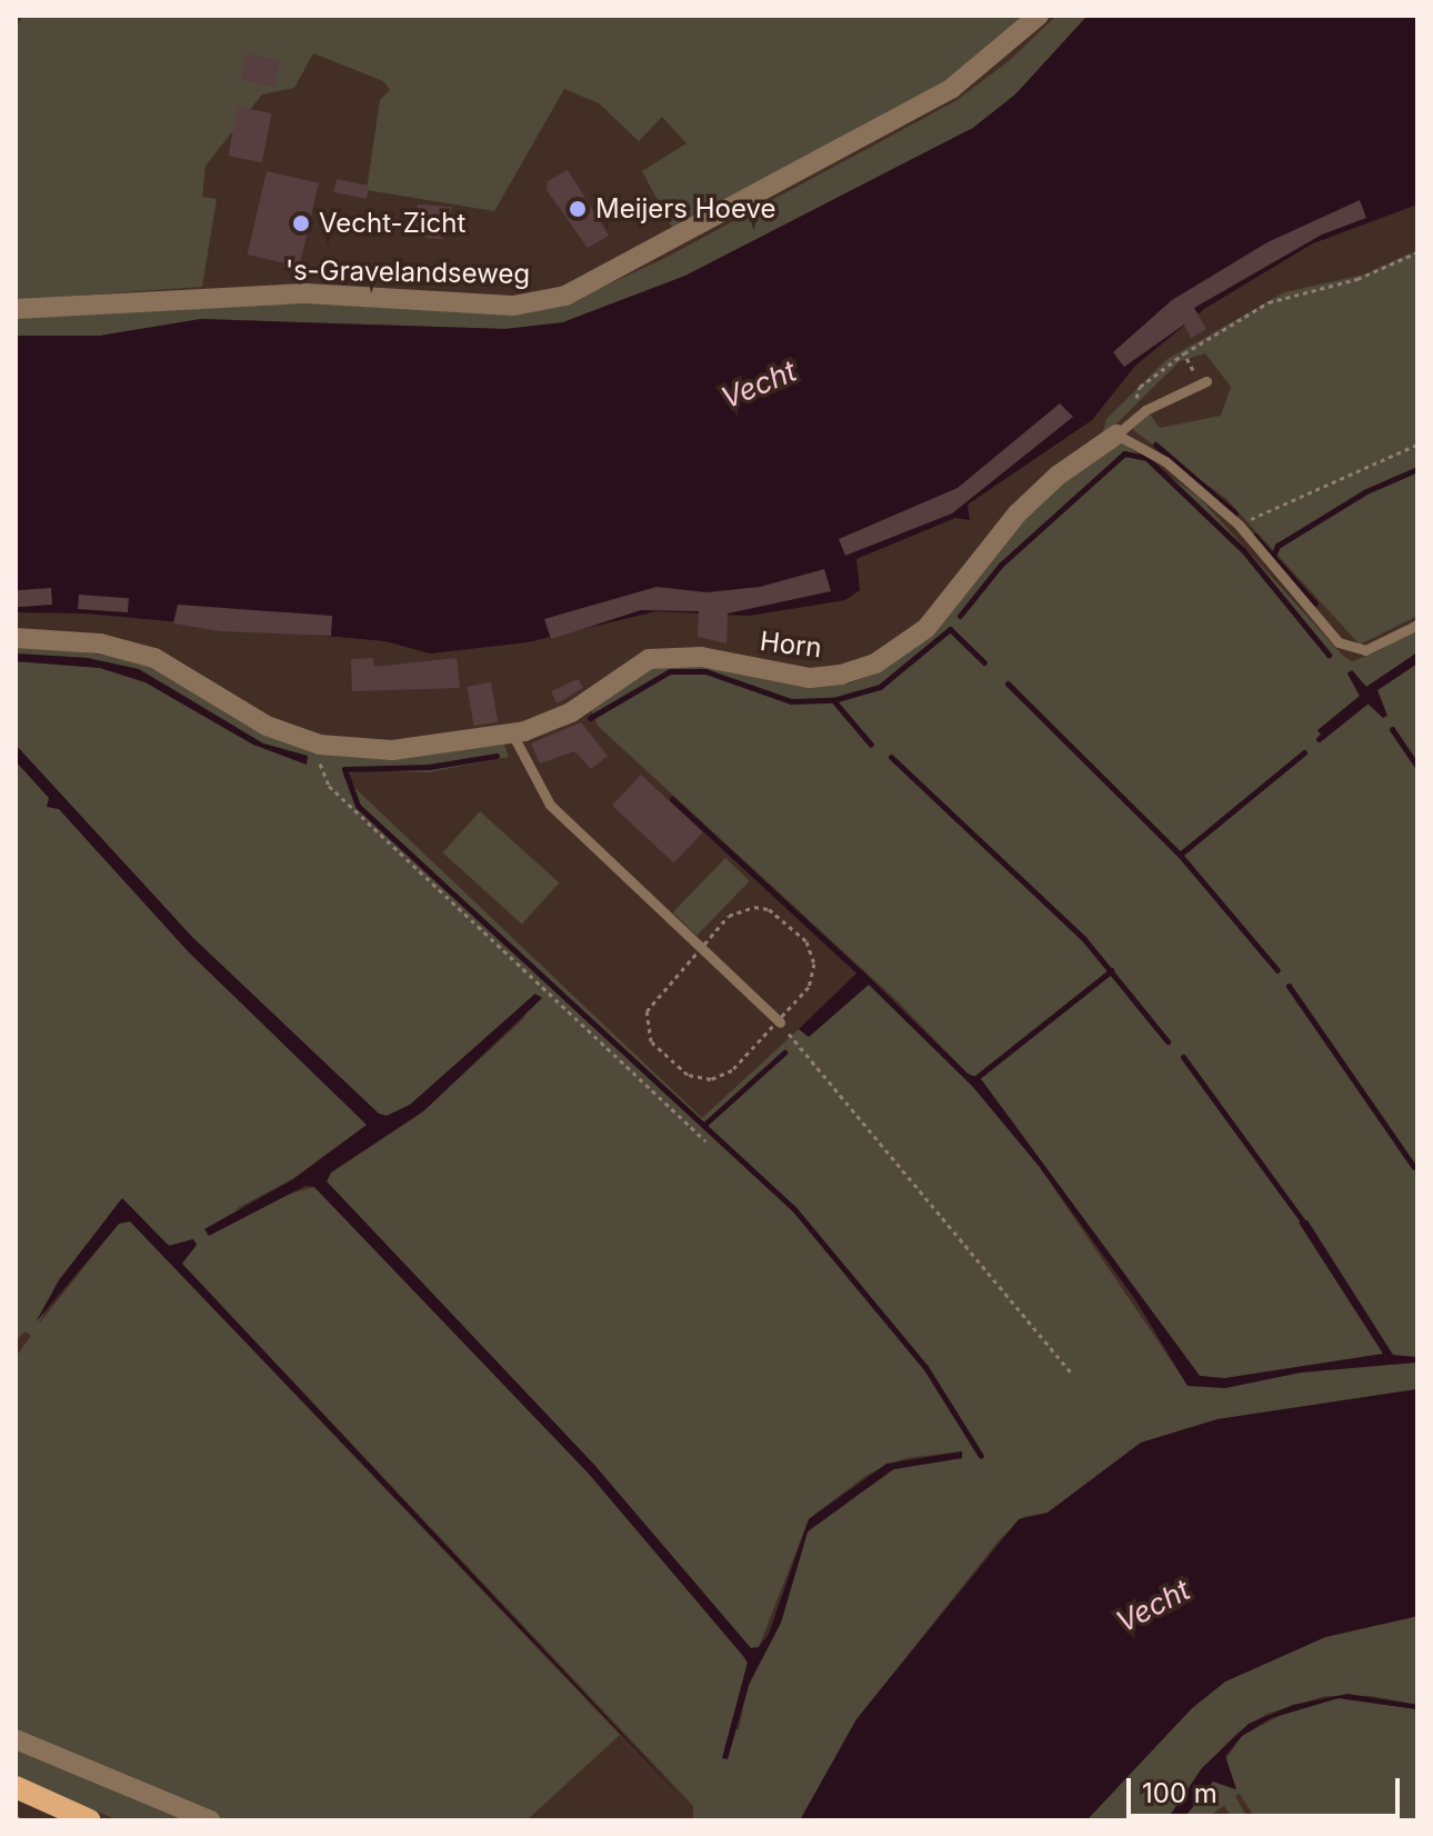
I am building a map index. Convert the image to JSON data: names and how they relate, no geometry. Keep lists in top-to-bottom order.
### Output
{
  "streets": {
    "street": ["'s-Gravelandseweg", "Horn"]
  },
  "water": ["Vecht"],
  "places": ["Meijers Hoeve", "Vecht-Zicht"],
  "scale_bar": "100 m"
}
